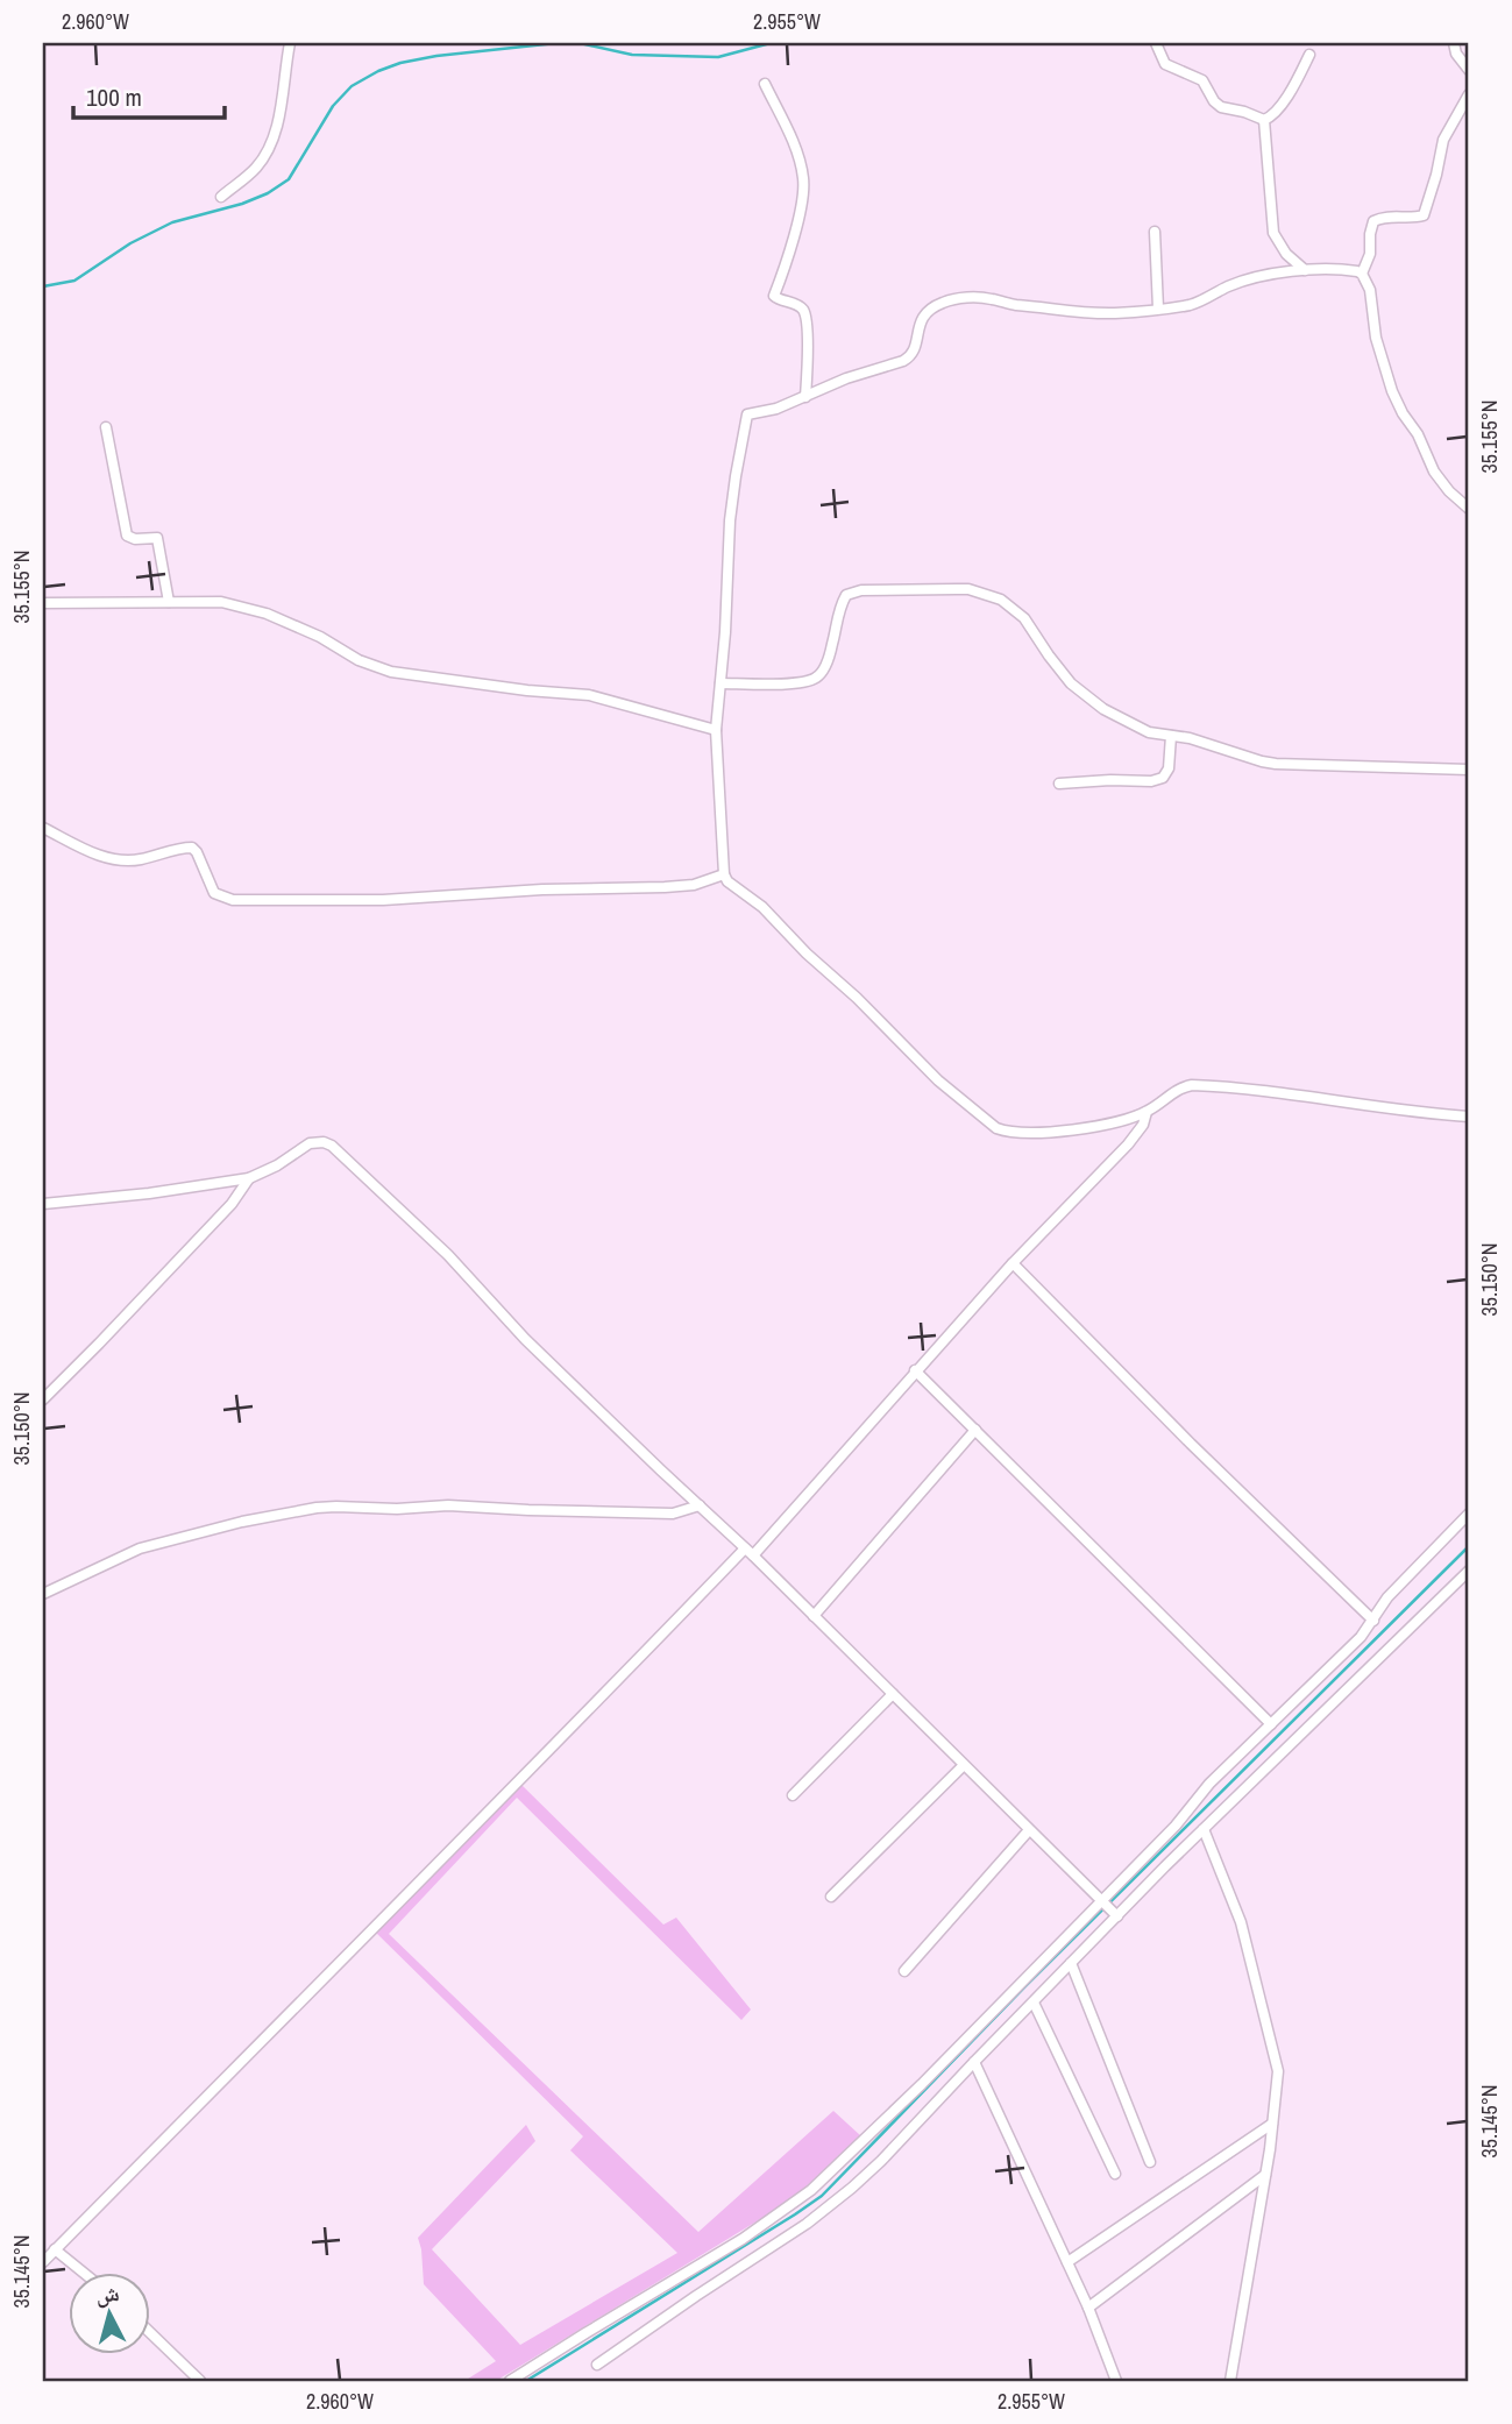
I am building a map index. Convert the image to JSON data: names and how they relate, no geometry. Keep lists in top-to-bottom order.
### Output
{
  "scale_bar": "100 m",
  "north": "top",
  "coordinates": [
    "2.960°W",
    "2.955°W",
    "35.155°N",
    "35.150°N",
    "35.145°N"
  ]
}
